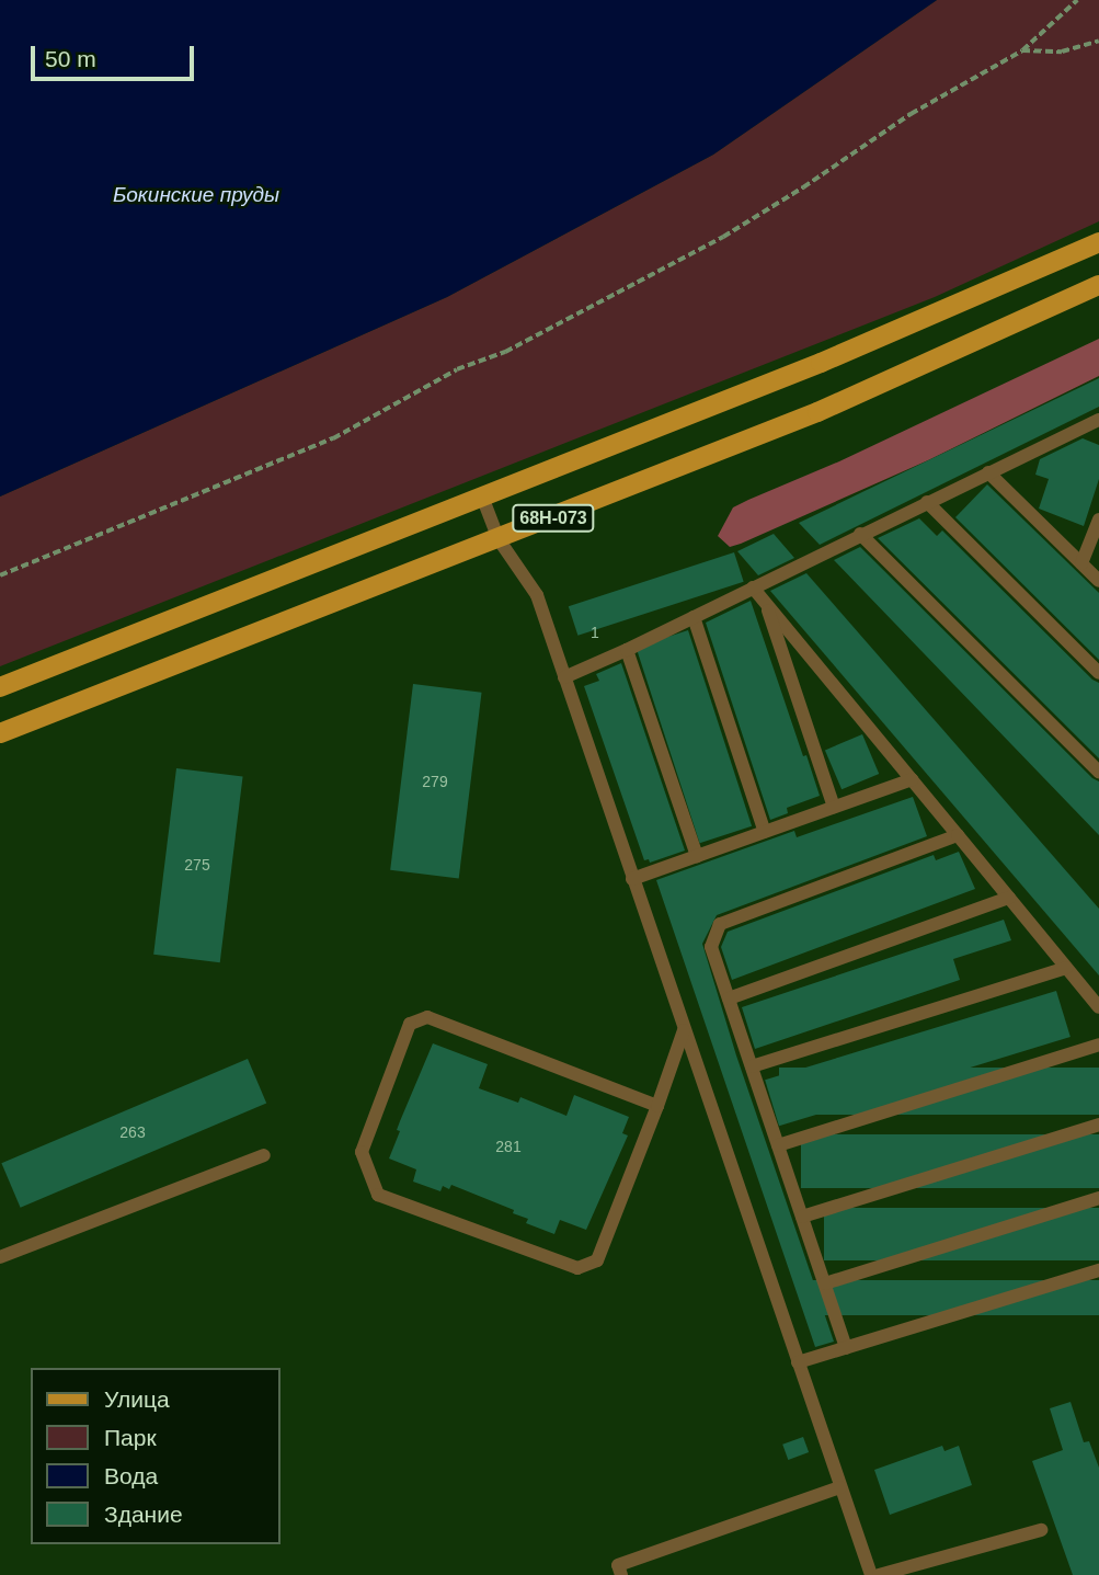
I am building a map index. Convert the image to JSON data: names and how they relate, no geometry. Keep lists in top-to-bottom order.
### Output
{
  "streets": {
    "main road": ["68Н-073"]
  },
  "water": ["Бокинские пруды"],
  "house_numbers": [
    "1",
    "279",
    "275",
    "263",
    "281"
  ],
  "legend": [
    "Улица",
    "Парк",
    "Вода",
    "Здание"
  ],
  "scale_bar": "50 m"
}
